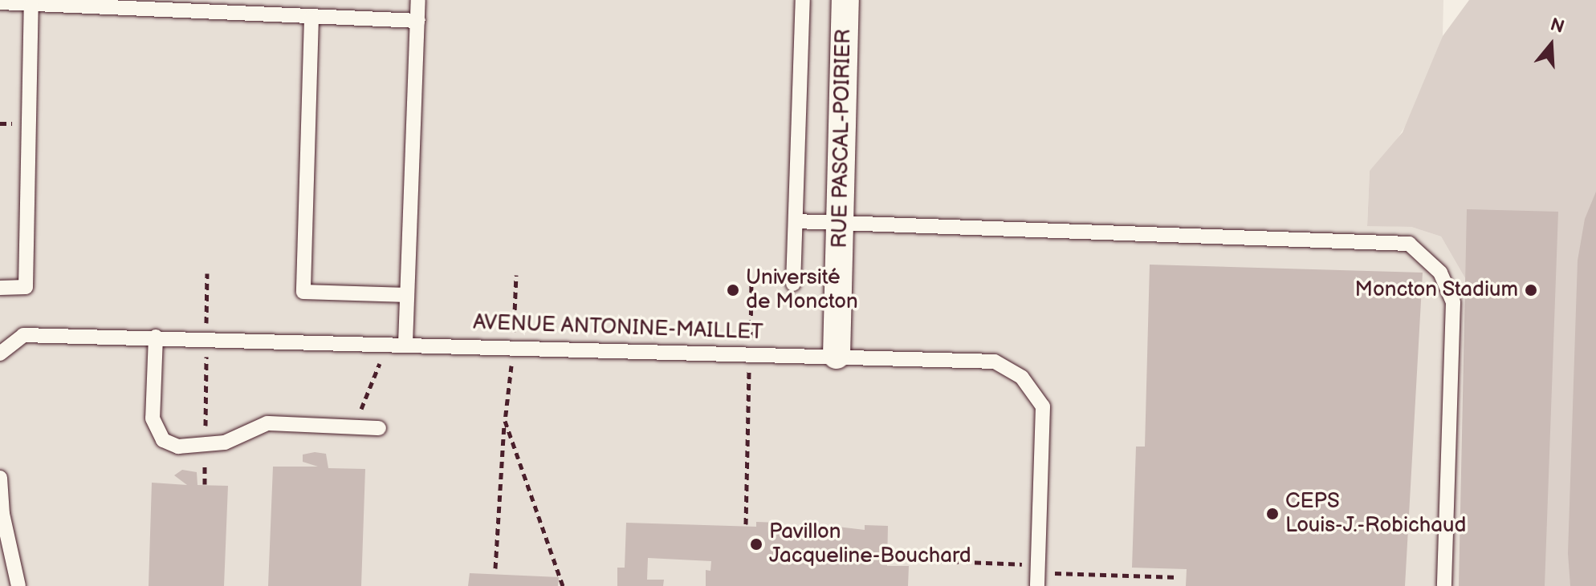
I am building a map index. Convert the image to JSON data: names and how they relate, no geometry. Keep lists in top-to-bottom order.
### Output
{
  "streets": {
    "street": ["RUE PASCAL-POIRIER"],
    "lane": ["AVENUE ANTONINE-MAILLET"]
  },
  "crossings": [
    ["RUE PASCAL-POIRIER", "AVENUE ANTONINE-MAILLET"]
  ],
  "places": [
    "Université de Moncton",
    "Moncton Stadium",
    "CEPS Louis-J.-Robichaud",
    "Pavillon Jacqueline-Bouchard"
  ],
  "north": "top"
}
